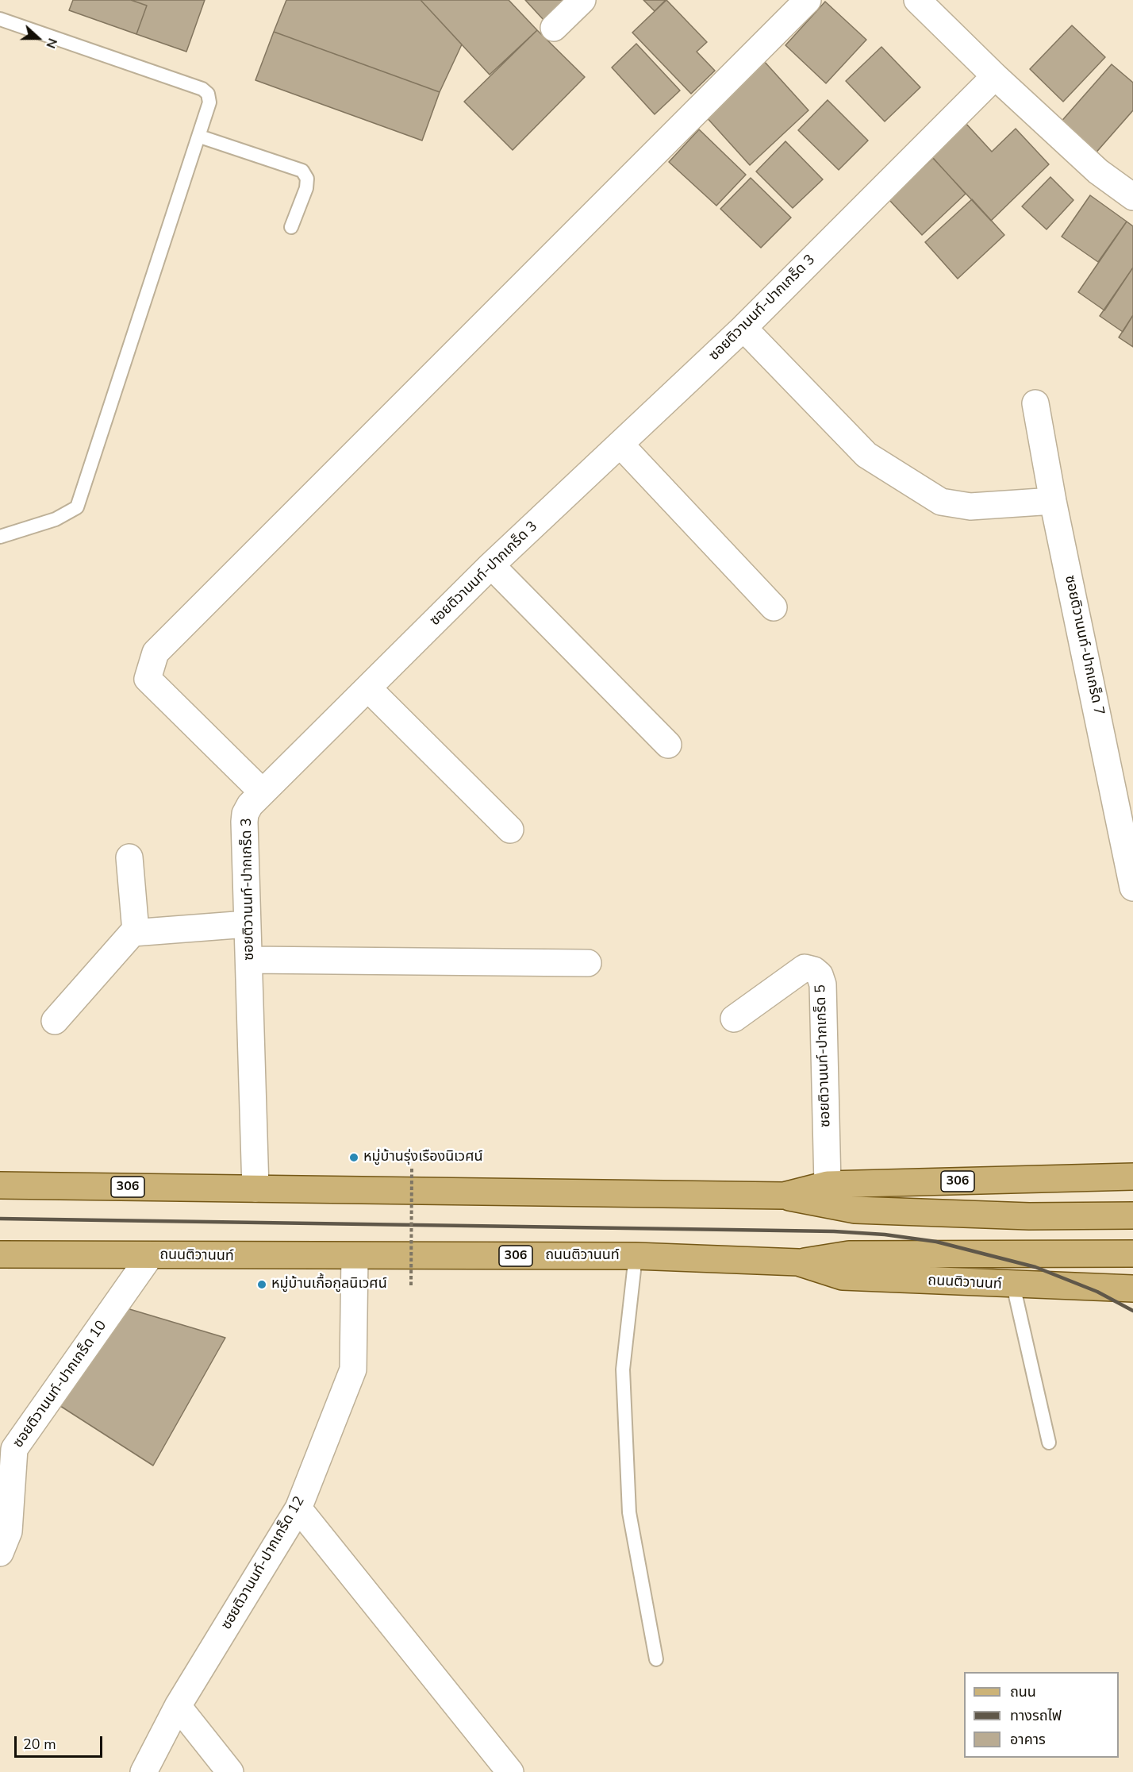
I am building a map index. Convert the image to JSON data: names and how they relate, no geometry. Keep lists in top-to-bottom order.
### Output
{
  "streets": {
    "main road": ["306", "ถนนติวานนท์"],
    "street": [
      "ซอยติวานนท์-ปากเกร็ด 3",
      "ซอยติวานนท์-ปากเกร็ด 7",
      "ซอยติวานนท์-ปากเกร็ด 5",
      "ซอยติวานนท์-ปากเกร็ด 10",
      "ซฮยติวานนท์-ปากเกร็ด 12"
    ]
  },
  "crossings": [
    ["ซอยติวานนท์-ปากเกร็ด 3", "306"],
    ["ซอยติวานนท์-ปากเกร็ด 5", "306"],
    ["306", "ถนนติวานนท์"],
    ["ถนนติวานนท์", "ซอยติวานนท์-ปากเกร็ด 10"],
    ["ถนนติวานนท์", "ซฮยติวานนท์-ปากเกร็ด 12"]
  ],
  "places": ["หมู่บ้านรุ่งเรืองนิเวศน์", "หมู่บ้านเกื้อกูลนิเวศน์"],
  "legend": ["ถนน", "ทางรถไฟ", "อาคาร"],
  "scale_bar": "20 m",
  "north": "right"
}
